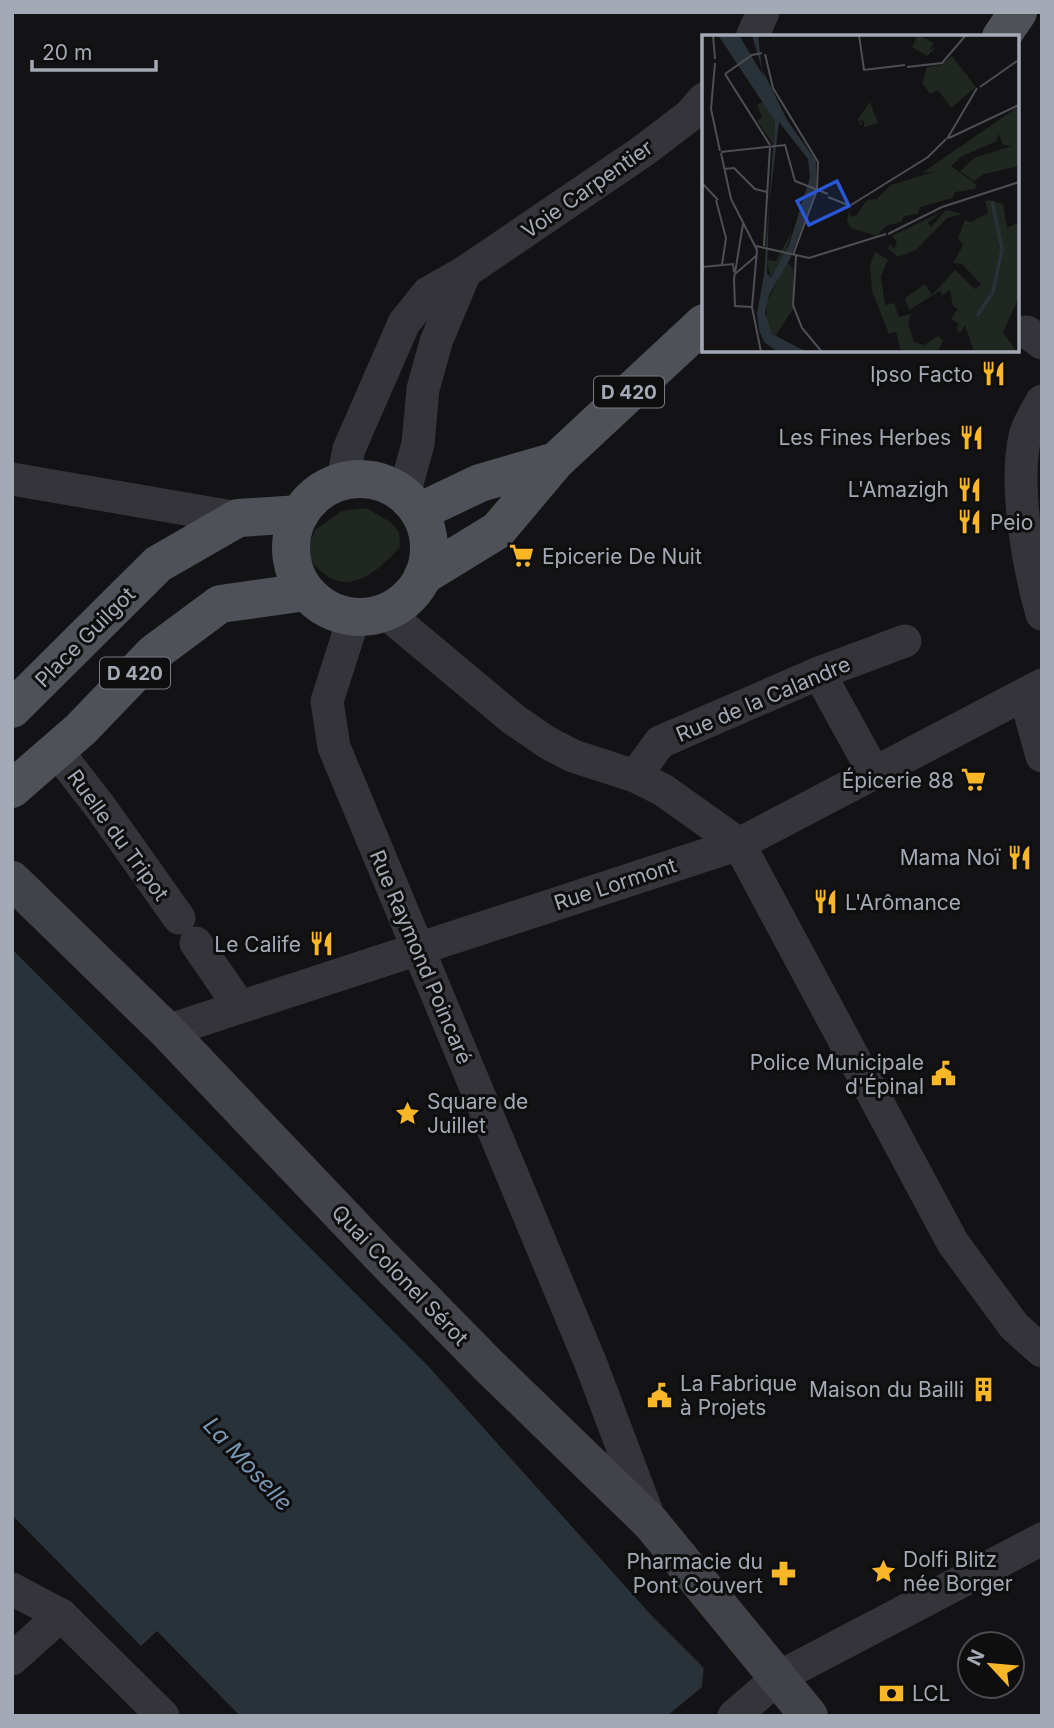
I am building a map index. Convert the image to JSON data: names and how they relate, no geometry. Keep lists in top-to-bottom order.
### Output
{
  "streets": {
    "main road": ["D 420", "Place Guilgot"],
    "street": [
      "Voie Carpentier",
      "Rue de la Calandre",
      "Ruelle du Tripot",
      "Rue Lormont",
      "Rue Raymond Poincaré",
      "Quai Colonel Sérot"
    ]
  },
  "crossings": [
    ["Voie Carpentier", "D 420"],
    ["Voie Carpentier", "Rue Raymond Poincaré"],
    ["D 420", "Place Guilgot"],
    ["D 420", "Ruelle du Tripot"],
    ["D 420", "Rue Raymond Poincaré"],
    ["Ruelle du Tripot", "Rue Lormont"],
    ["Rue Lormont", "Rue Raymond Poincaré"],
    ["Rue Lormont", "Quai Colonel Sérot"],
    ["Rue Raymond Poincaré", "Quai Colonel Sérot"]
  ],
  "water": ["La Moselle"],
  "places": {
    "restaurant": [
      "Ipso Facto",
      "Les Fines Herbes",
      "L'Amazigh",
      "Peio",
      "Mama Noï",
      "L'Arômance",
      "Le Calife"
    ],
    "supermarket": ["Epicerie De Nuit", "Épicerie 88"],
    "public building": ["Police Municipale d'Épinal", "La Fabrique à Projets"],
    "place": ["Square de Juillet", "Dolfi Blitz née Borger"],
    "building": ["Maison du Bailli"],
    "pharmacy": ["Pharmacie du Pont Couvert"],
    "bank": ["LCL"]
  },
  "scale_bar": "20 m",
  "north": "top left"
}
